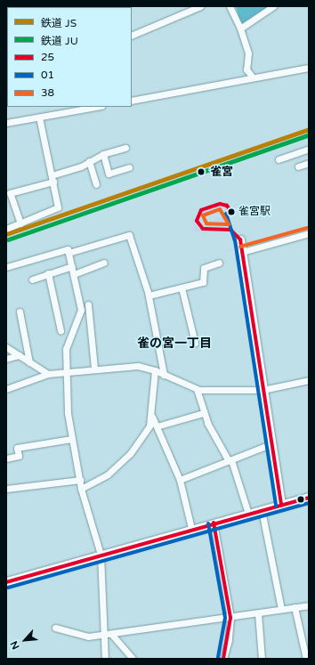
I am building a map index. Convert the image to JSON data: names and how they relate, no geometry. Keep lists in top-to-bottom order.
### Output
{
  "districts": ["雀の宮一丁目"],
  "places": ["雀宮", "雀宮駅"],
  "lines": [
    "rail line JS",
    "rail line JU",
    "transit line 25",
    "transit line 38",
    "transit line 01"
  ],
  "legend": [
    "鉄道 JS",
    "鉄道 JU",
    "25",
    "01",
    "38"
  ],
  "north": "bottom left"
}
